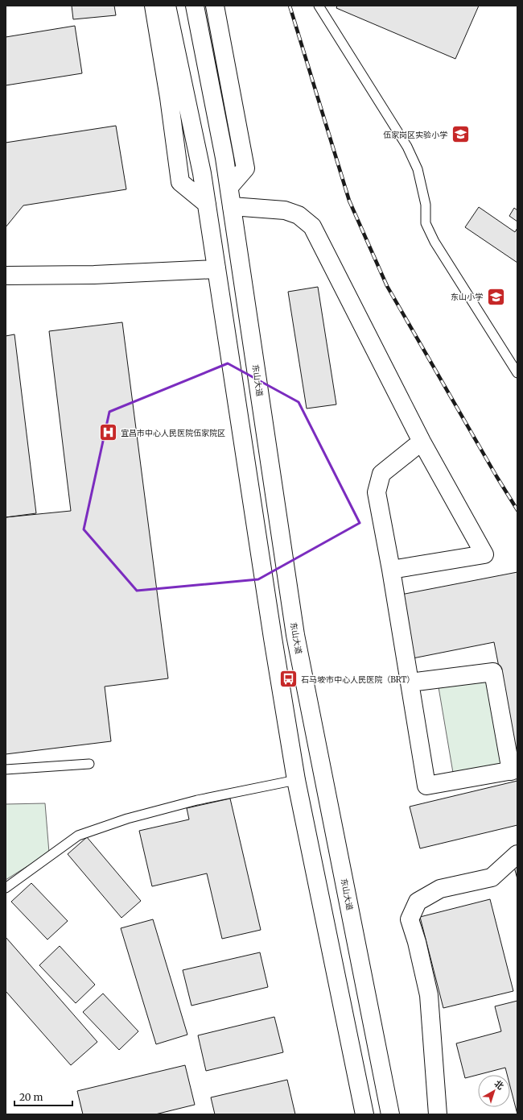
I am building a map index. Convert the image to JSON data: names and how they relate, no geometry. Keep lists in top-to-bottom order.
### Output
{
  "streets": {
    "main road": ["东山大道"]
  },
  "places": {
    "school or university": ["伍家岗区实验小学", "东山小学"],
    "hospital": ["宜昌市中心人民医院伍家院区"],
    "bus stop": ["石马坡·市中心人民医院（BRT）"]
  },
  "scale_bar": "20 m",
  "north": "top right"
}
